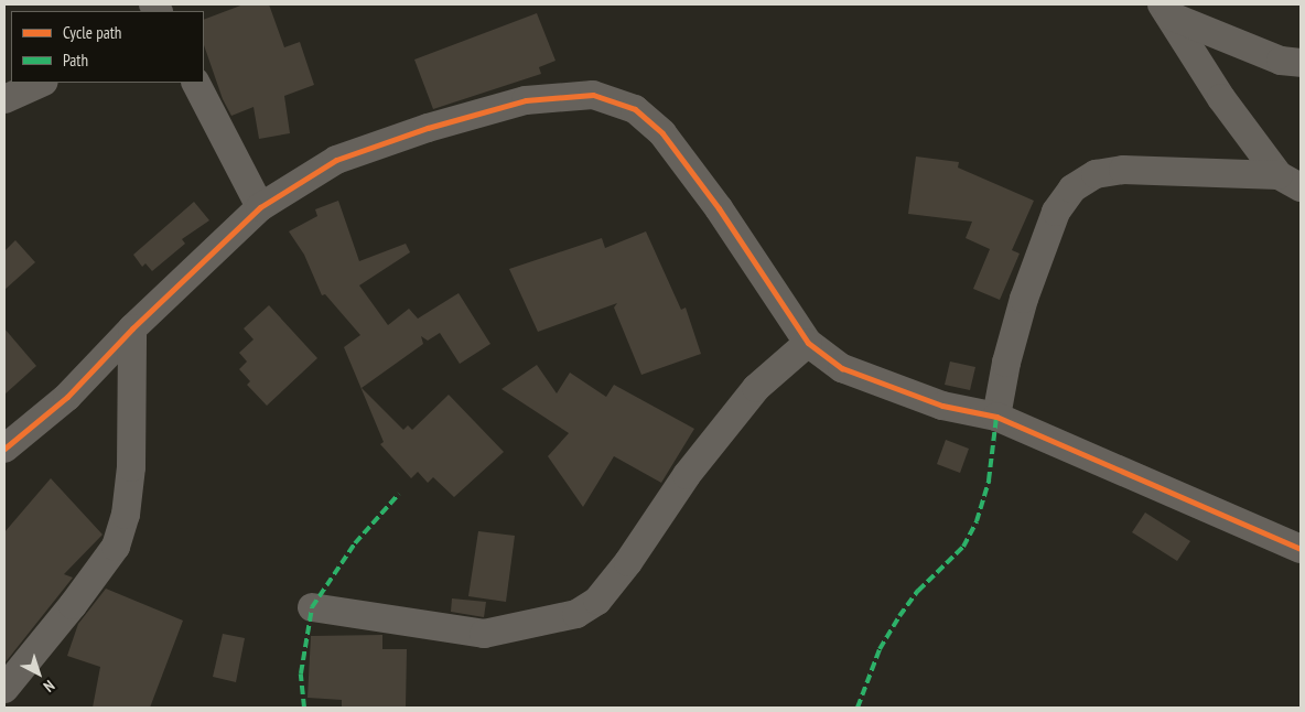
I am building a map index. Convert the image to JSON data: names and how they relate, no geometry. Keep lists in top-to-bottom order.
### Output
{
  "legend": ["Cycle path", "Path"],
  "north": "bottom right"
}
